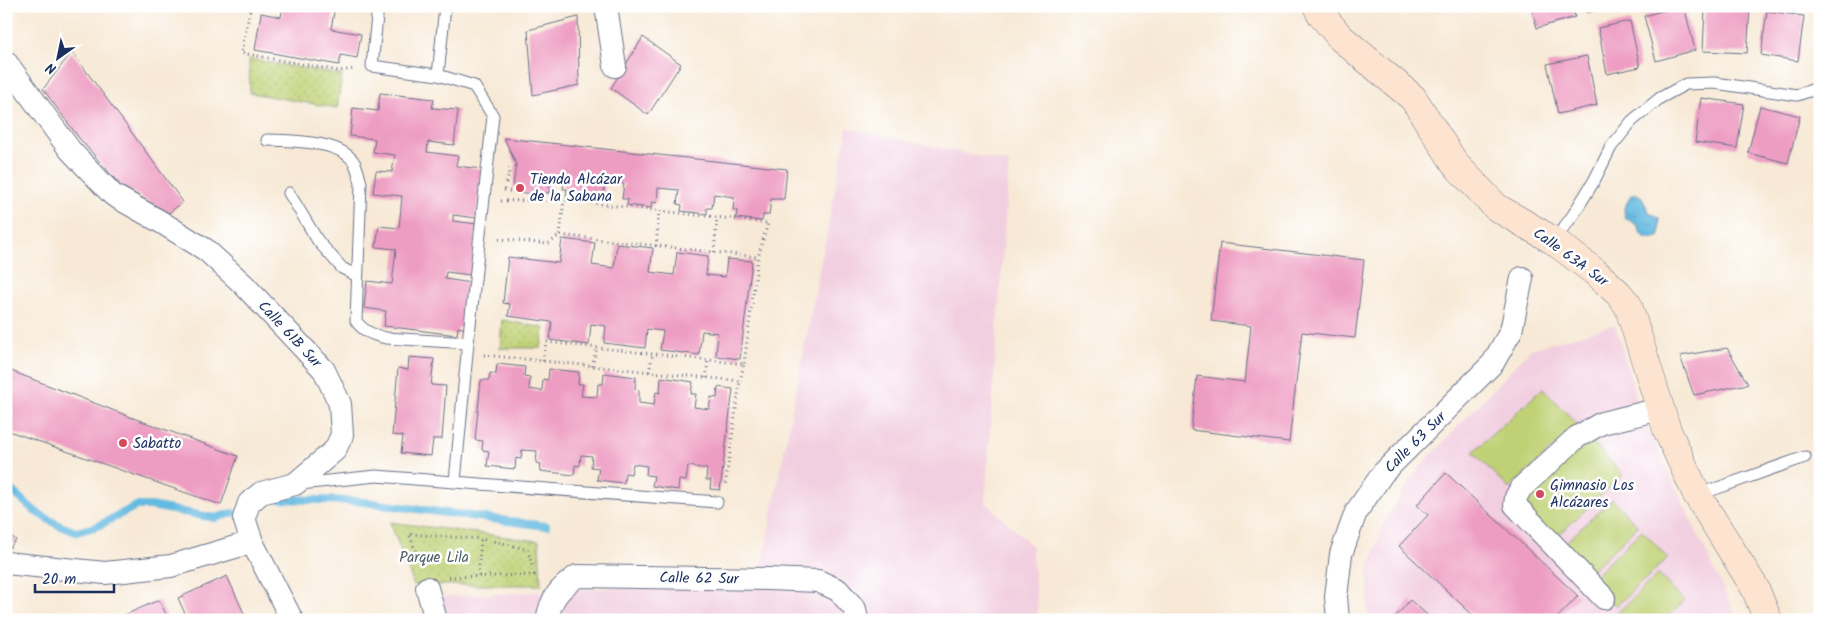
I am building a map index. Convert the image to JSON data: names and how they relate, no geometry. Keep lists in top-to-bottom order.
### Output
{
  "streets": {
    "street": [
      "Calle 63A Sur",
      "Calle 61B Sur",
      "Calle 63 Sur",
      "Calle 62 Sur"
    ]
  },
  "parks": ["Parque Lila"],
  "places": ["Tienda Alcázar de la Sabana", "Sabatto", "Gimnasio Los Alcázares"],
  "scale_bar": "20 m",
  "north": "bottom left"
}
